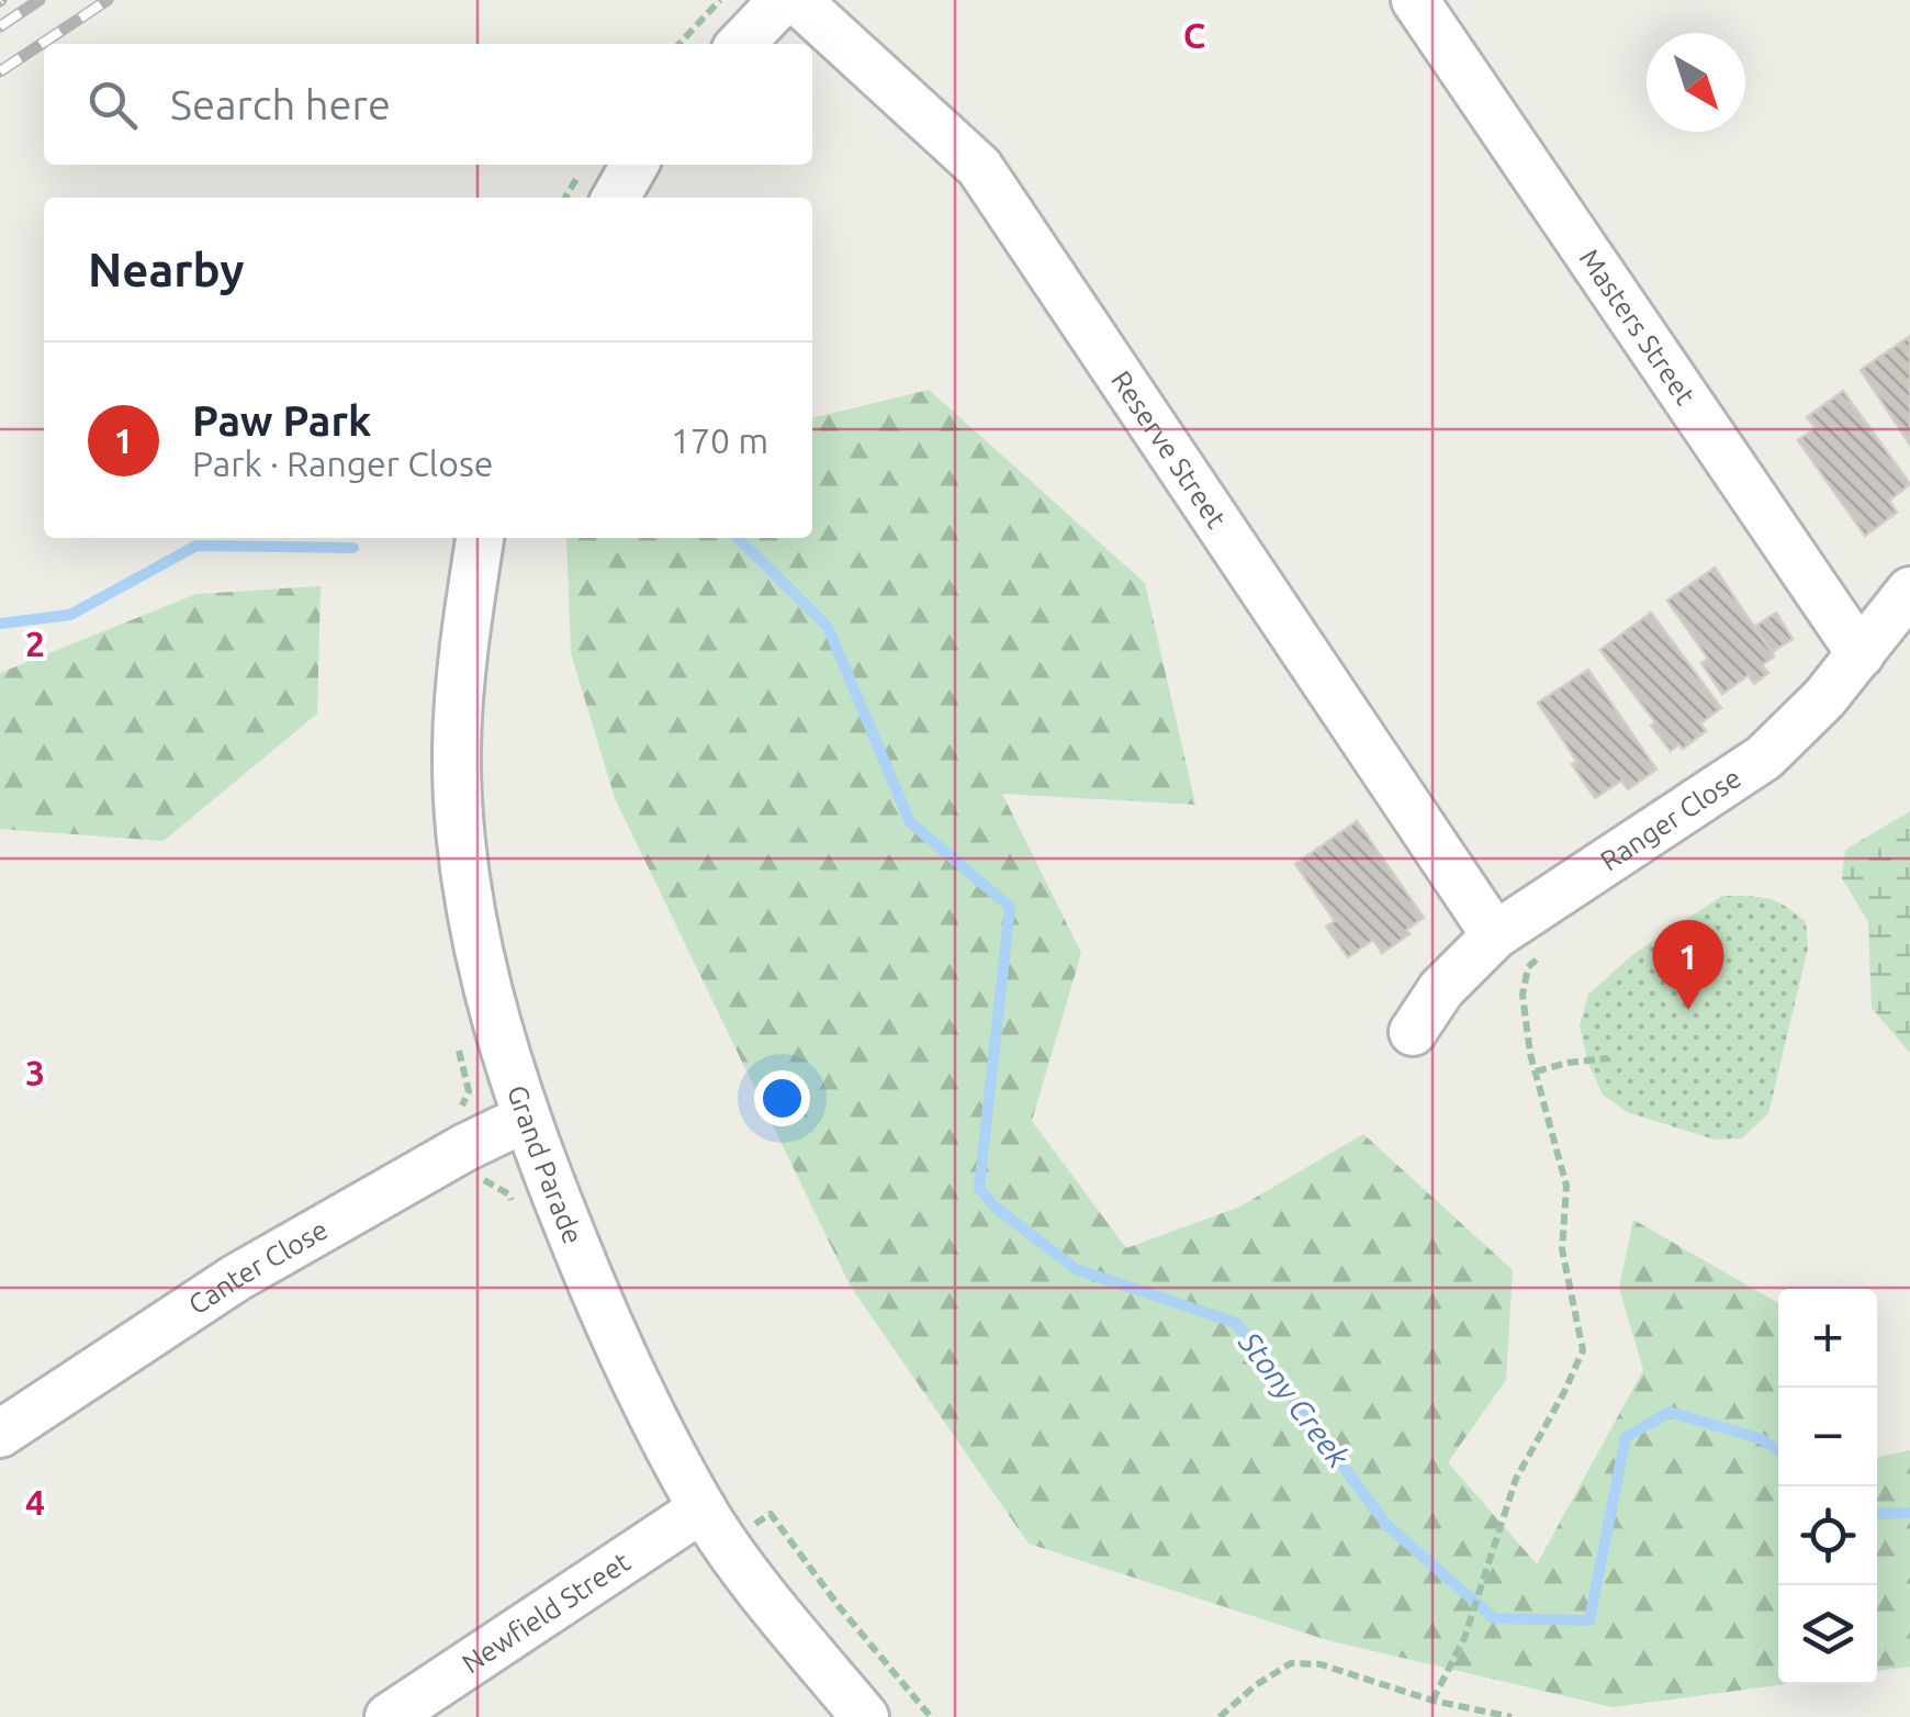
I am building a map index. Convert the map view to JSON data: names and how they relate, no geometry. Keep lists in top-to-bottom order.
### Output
{
  "streets": {
    "street": [
      "Masters Street",
      "Reserve Street",
      "Ranger Close",
      "Grand Parade",
      "Canter Close",
      "Newfield Street"
    ]
  },
  "crossings": [
    ["Masters Street", "Ranger Close"],
    ["Reserve Street", "Ranger Close"],
    ["Grand Parade", "Canter Close"],
    ["Grand Parade", "Newfield Street"]
  ],
  "water": ["Stony Creek"],
  "north": "bottom right",
  "page": {
    "search": "Search here",
    "heading": "Nearby",
    "list": [
      {
        "mark": "1",
        "name": "Paw Park",
        "note": "Park · Ranger Close",
        "value": "170 m"
      }
    ],
    "pins": "1",
    "map_buttons": ["+", "−"]
  },
  "grid": {
    "columns": ["C"],
    "rows": ["2", "3", "4"]
  }
}
